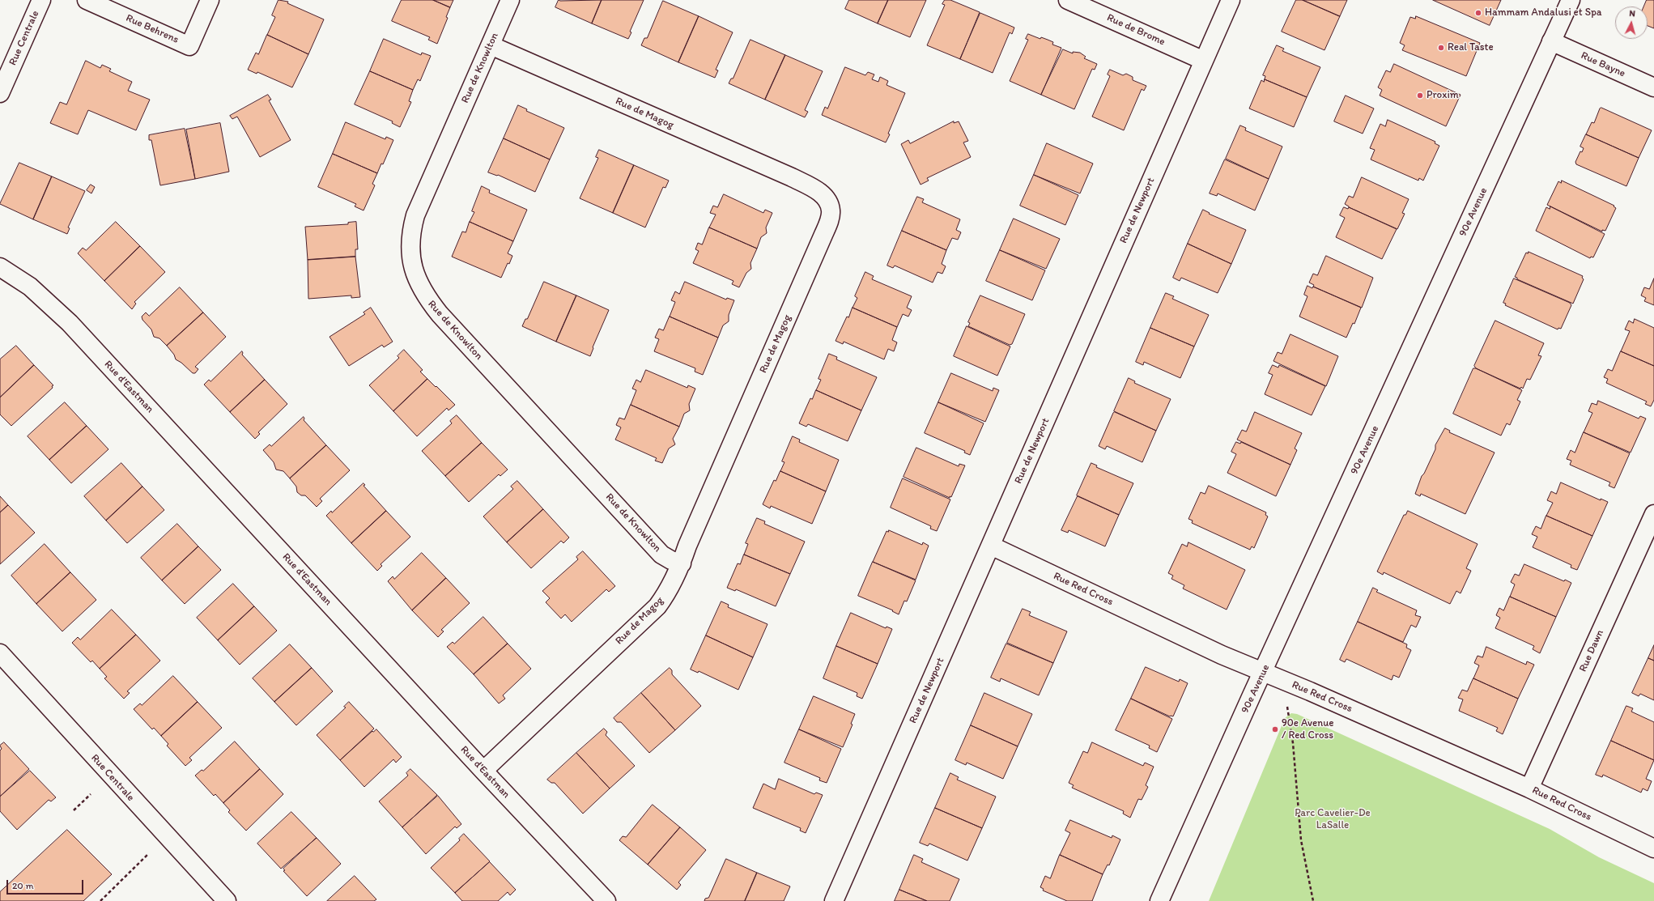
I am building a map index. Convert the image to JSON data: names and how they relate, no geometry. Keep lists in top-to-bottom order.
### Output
{
  "streets": {
    "street": [
      "Rue Behrens",
      "Rue de Brome",
      "Rue Centrale",
      "Rue Bayne",
      "Rue de Knowlton",
      "Rue de Magog",
      "Rue de Newport",
      "90e Avenue",
      "Rue d'Eastman",
      "Rue Red Cross",
      "Rue Dawn"
    ]
  },
  "crossings": [
    ["Rue de Brome", "Rue de Newport"],
    ["Rue Bayne", "90e Avenue"],
    ["Rue de Knowlton", "Rue de Magog"],
    ["Rue de Magog", "Rue d'Eastman"],
    ["Rue de Newport", "Rue Red Cross"],
    ["90e Avenue", "Rue Red Cross"],
    ["Rue Red Cross", "Rue Dawn"]
  ],
  "parks": ["Parc Cavelier-De LaSalle"],
  "places": [
    "Hammam Andalusi et Spa",
    "Real Taste",
    "Proxim",
    "90e Avenue / Red Cross"
  ],
  "scale_bar": "20 m",
  "north": "top"
}
